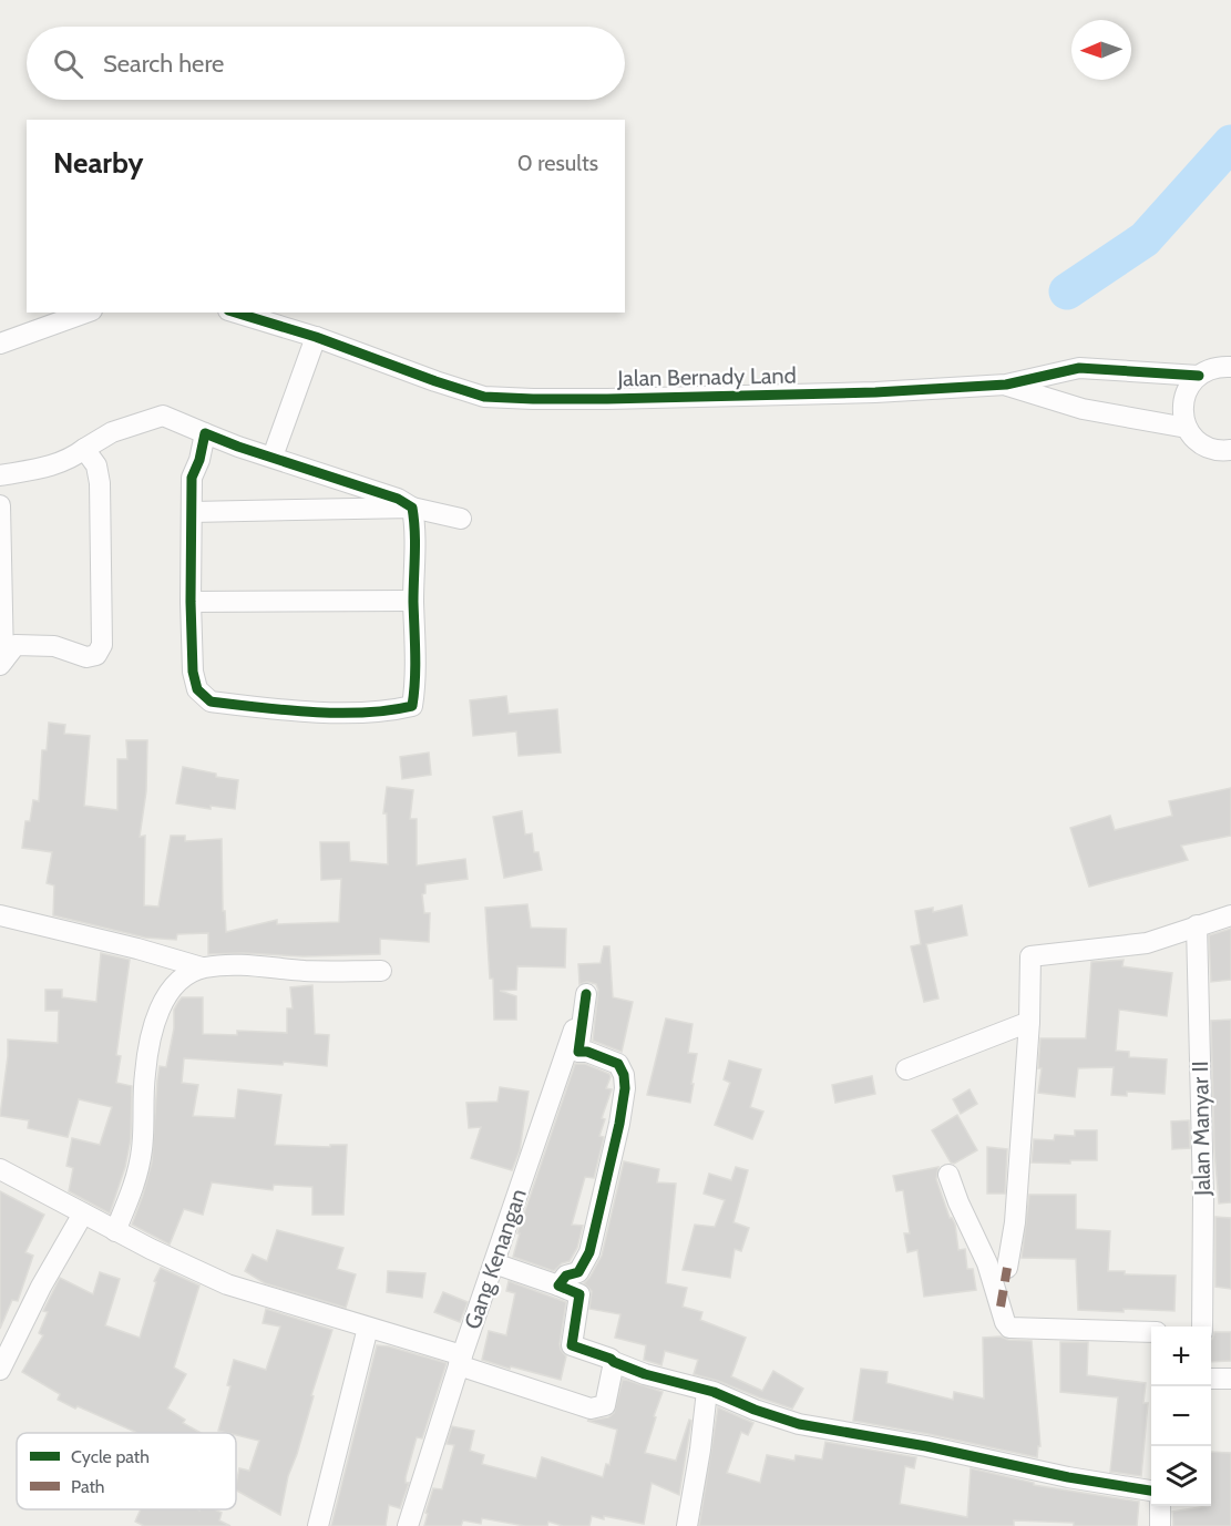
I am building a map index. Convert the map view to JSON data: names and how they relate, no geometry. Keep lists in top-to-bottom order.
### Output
{
  "streets": {
    "street": ["Jalan Bernady Land", "Jalan Manyar II", "Gang Kenangan"]
  },
  "legend": ["Cycle path", "Path"],
  "north": "left",
  "page": {
    "search": "Search here",
    "heading": ["Nearby", "0 results"],
    "map_buttons": ["+", "−"]
  }
}
